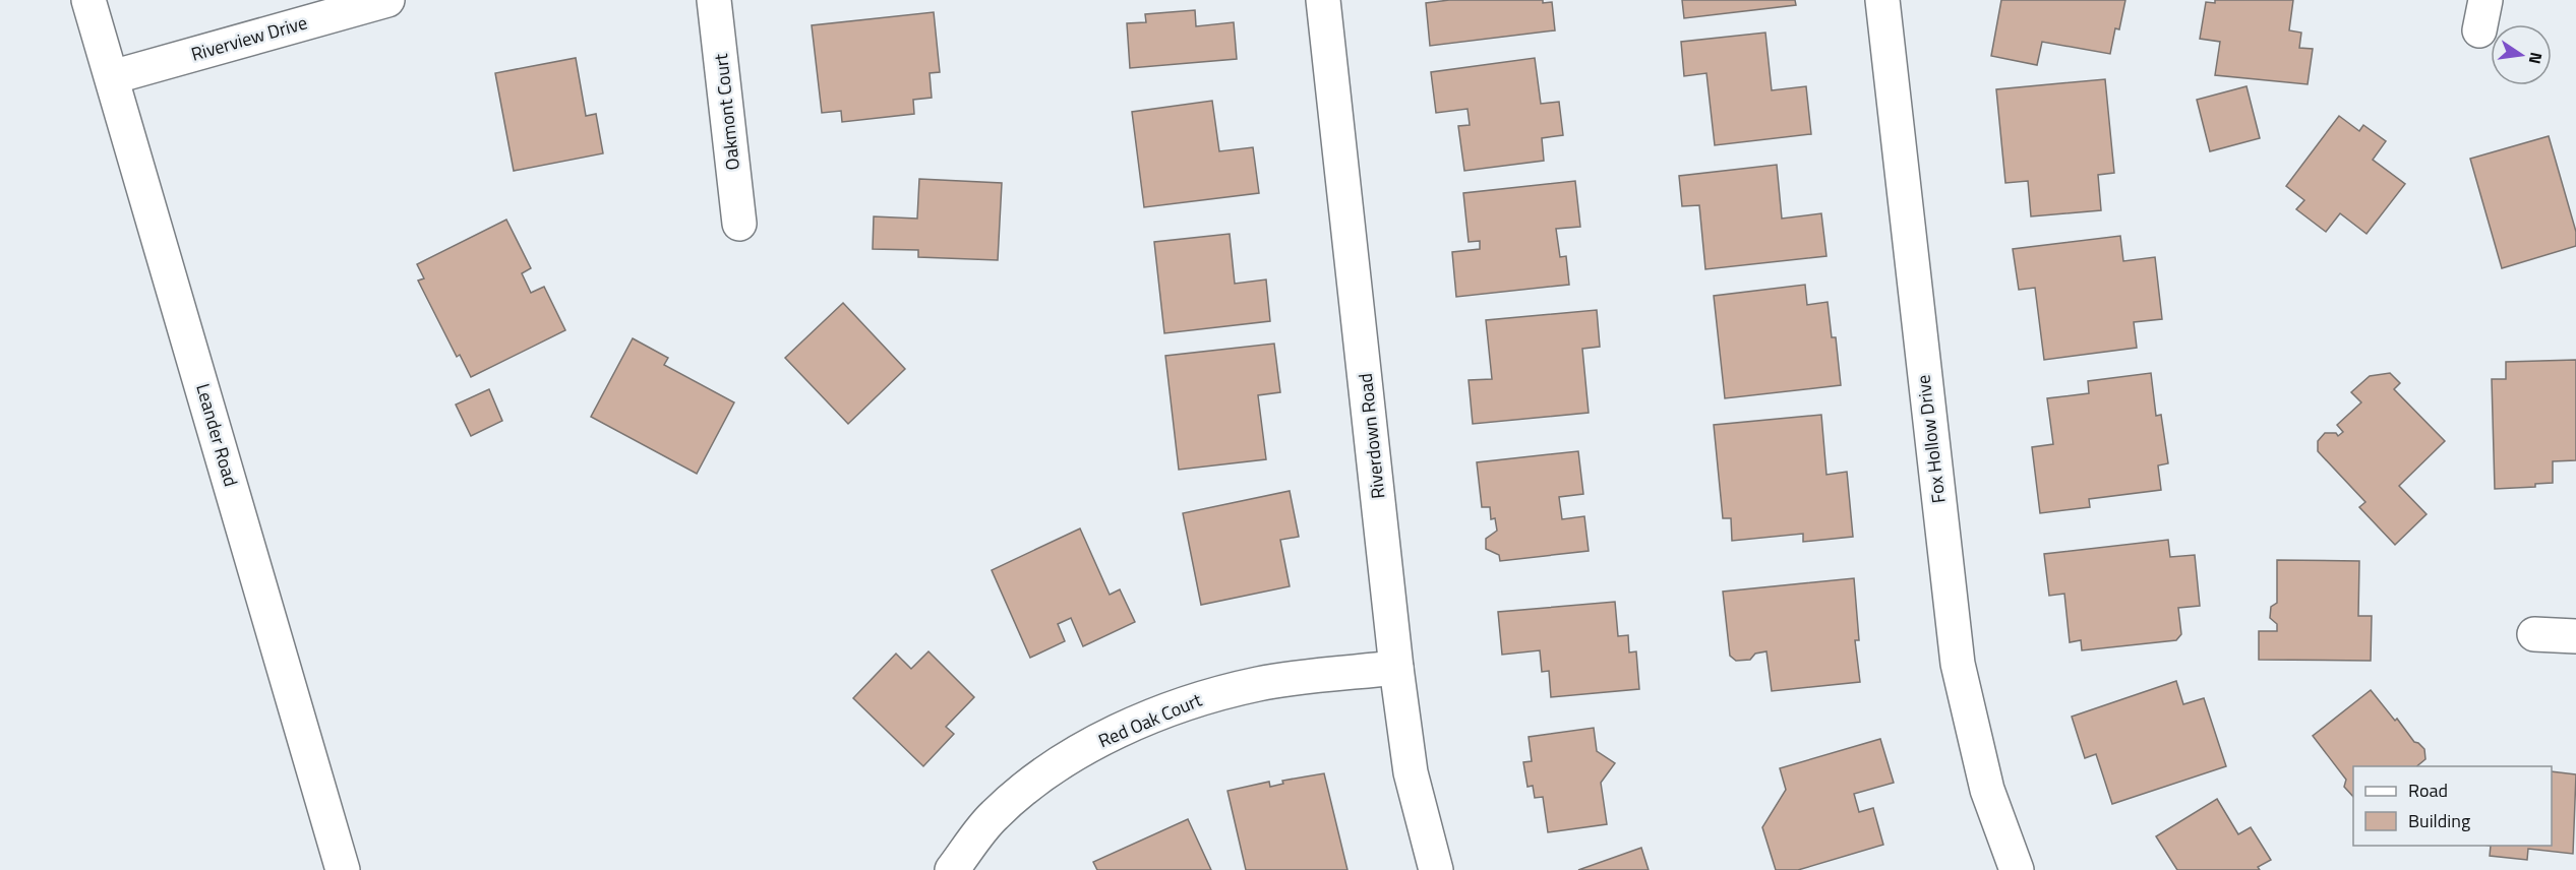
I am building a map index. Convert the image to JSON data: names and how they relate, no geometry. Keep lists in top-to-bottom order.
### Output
{
  "streets": {
    "street": [
      "Riverview Drive",
      "Oakmont Court",
      "Leander Road",
      "Riverdown Road",
      "Fox Hollow Drive",
      "Red Oak Court"
    ]
  },
  "crossings": [
    ["Riverview Drive", "Leander Road"],
    ["Riverdown Road", "Red Oak Court"]
  ],
  "legend": ["Road", "Building"],
  "north": "right"
}
